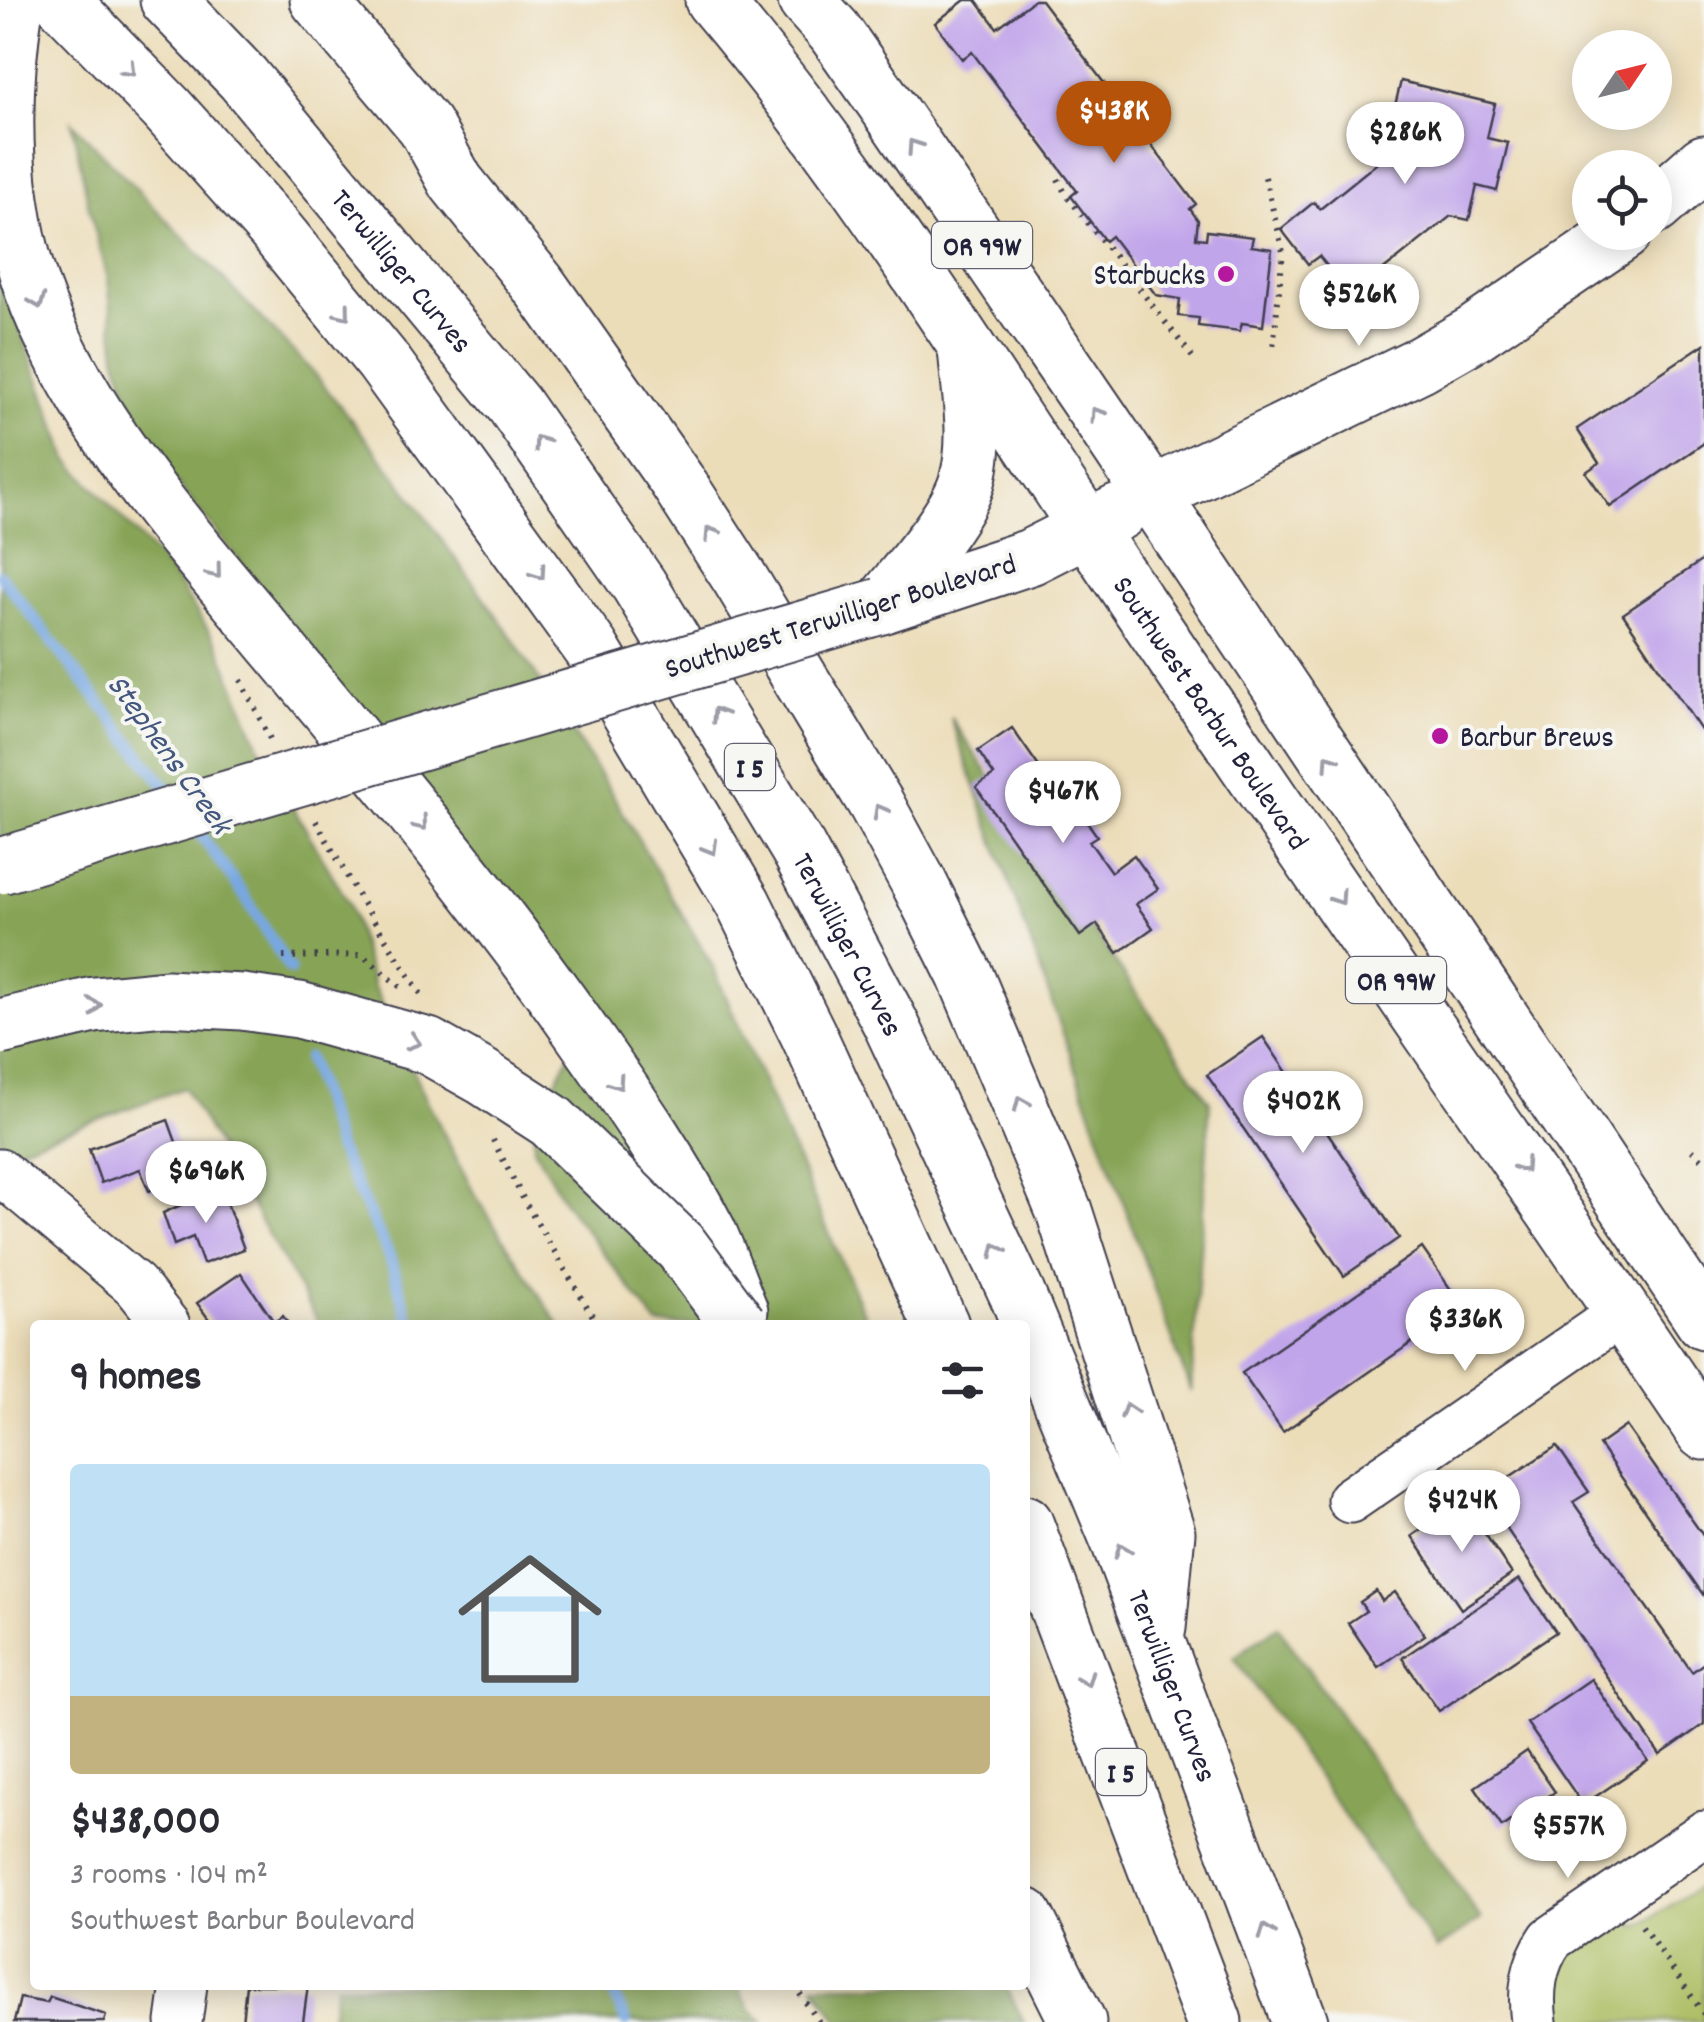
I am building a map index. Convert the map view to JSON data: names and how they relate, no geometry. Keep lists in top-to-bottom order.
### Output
{
  "streets": {
    "main road": [
      "OR 99W",
      "Terwilliger Curves",
      "Southwest Terwilliger Boulevard",
      "Southwest Barbur Boulevard",
      "I 5"
    ]
  },
  "crossings": [
    ["OR 99W", "Southwest Terwilliger Boulevard"],
    ["Southwest Terwilliger Boulevard", "Southwest Barbur Boulevard"]
  ],
  "water": ["Stephens Creek"],
  "places": ["Starbucks", "Barbur Brews"],
  "north": "top right",
  "page": {
    "price": [
      "$438K",
      "$286K",
      "$526K",
      "$467K",
      "$402K",
      "$696K",
      "$336K",
      "$424K",
      "$557K"
    ],
    "heading": "9 homes",
    "list": [
      {
        "name": "$438,000",
        "note": "3 rooms · 104 m² · Southwest Barbur Boulevard"
      }
    ]
  }
}
